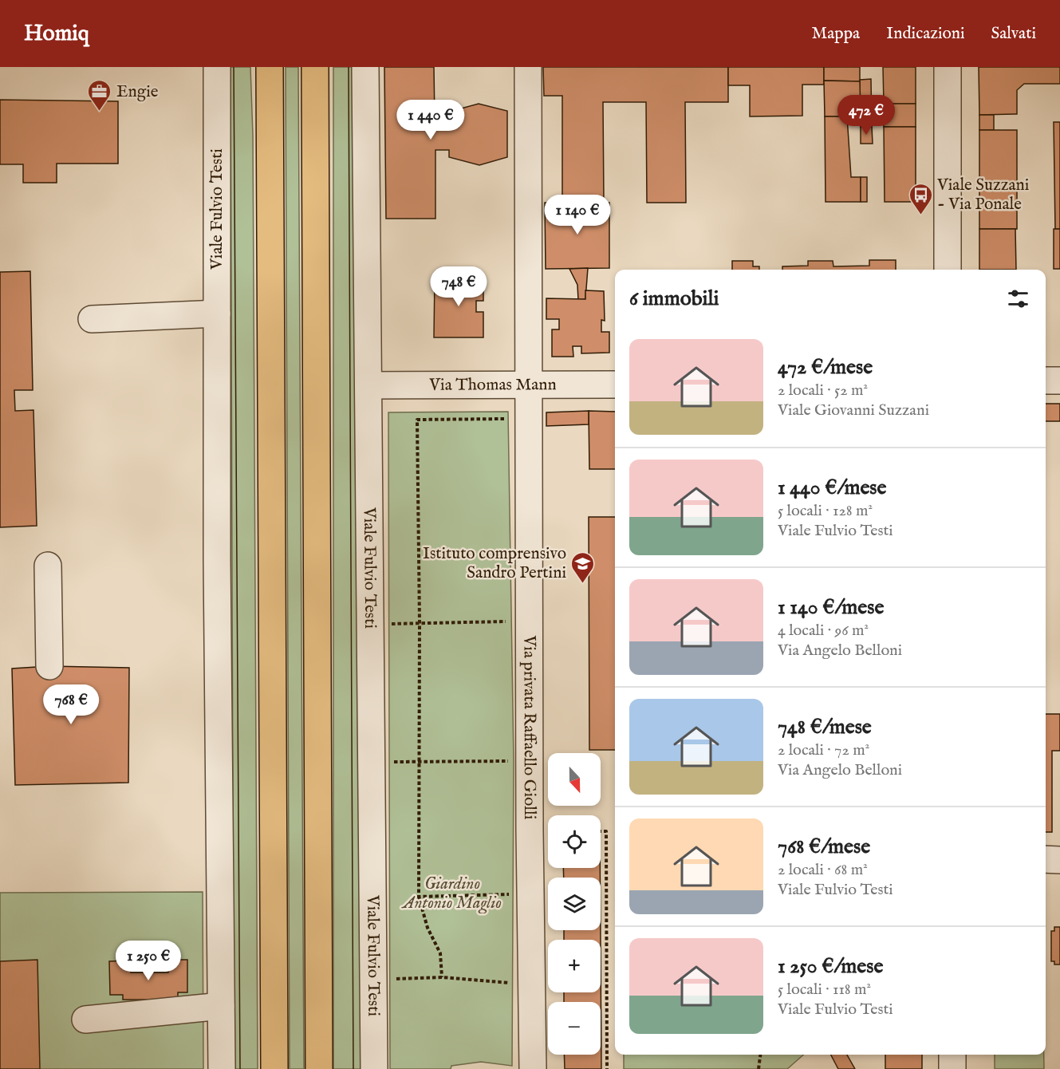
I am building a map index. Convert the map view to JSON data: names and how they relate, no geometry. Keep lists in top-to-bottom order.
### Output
{
  "streets": {
    "street": ["Viale Fulvio Testi", "Via Thomas Mann", "Via privata Raffaello Giolli"]
  },
  "crossings": [
    ["Viale Fulvio Testi", "Via Thomas Mann"],
    ["Via Thomas Mann", "Via privata Raffaello Giolli"]
  ],
  "parks": ["Giardino Antonio Maglio"],
  "places": {
    "office": ["Engie"],
    "bus stop": ["Viale Suzzani - Via Ponale"],
    "school or university": ["Istituto comprensivo Sandro Pertini"]
  },
  "north": "bottom",
  "page": {
    "header": "Homiq",
    "nav": ["Mappa", "Indicazioni", "Salvati"],
    "price": [
      "472 €",
      "1 440 €",
      "1 140 €",
      "748 €",
      "768 €",
      "1 250 €"
    ],
    "heading": "6 immobili",
    "list": [
      {
        "name": "472 €/mese",
        "note": "2 locali · 52 m² · Viale Giovanni Suzzani"
      },
      {
        "name": "1 440 €/mese",
        "note": "5 locali · 128 m² · Viale Fulvio Testi"
      },
      {
        "name": "1 140 €/mese",
        "note": "4 locali · 96 m² · Via Angelo Belloni"
      },
      {
        "name": "748 €/mese",
        "note": "2 locali · 72 m² · Via Angelo Belloni"
      },
      {
        "name": "768 €/mese",
        "note": "2 locali · 68 m² · Viale Fulvio Testi"
      },
      {
        "name": "1 250 €/mese",
        "note": "5 locali · 118 m² · Viale Fulvio Testi"
      }
    ],
    "map_buttons": ["+", "−"]
  }
}
